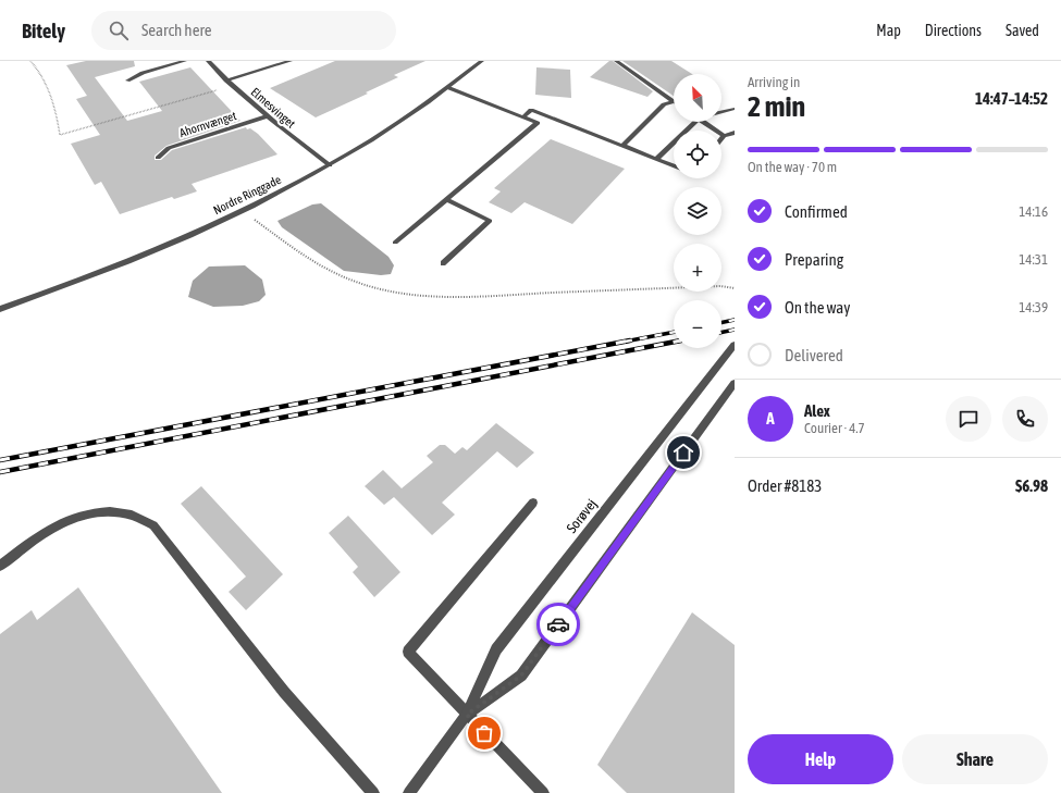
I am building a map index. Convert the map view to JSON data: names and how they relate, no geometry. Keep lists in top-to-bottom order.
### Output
{
  "streets": {
    "street": [
      "Elmesvinget",
      "Ahornvænget",
      "Nordre Ringgade",
      "Sorøvej"
    ]
  },
  "crossings": [
    ["Elmesvinget", "Ahornvænget"],
    ["Elmesvinget", "Nordre Ringgade"]
  ],
  "north": "top left",
  "page": {
    "header": "Bitely",
    "search": "Search here",
    "nav": ["Map", "Directions", "Saved"],
    "heading": ["2 min", "Arriving in", "14:47–14:52"],
    "panel": [
      "Alex",
      "Courier · 4.7",
      "Order #8183",
      "$6.98"
    ],
    "map_buttons": ["+", "−"],
    "bar": "On the way · 70 m",
    "list": [
      ["Confirmed", "14:16"],
      ["Preparing", "14:31"],
      ["On the way", "14:39"],
      "Delivered"
    ],
    "round": "A",
    "buttons": ["Help", "Share"]
  }
}
